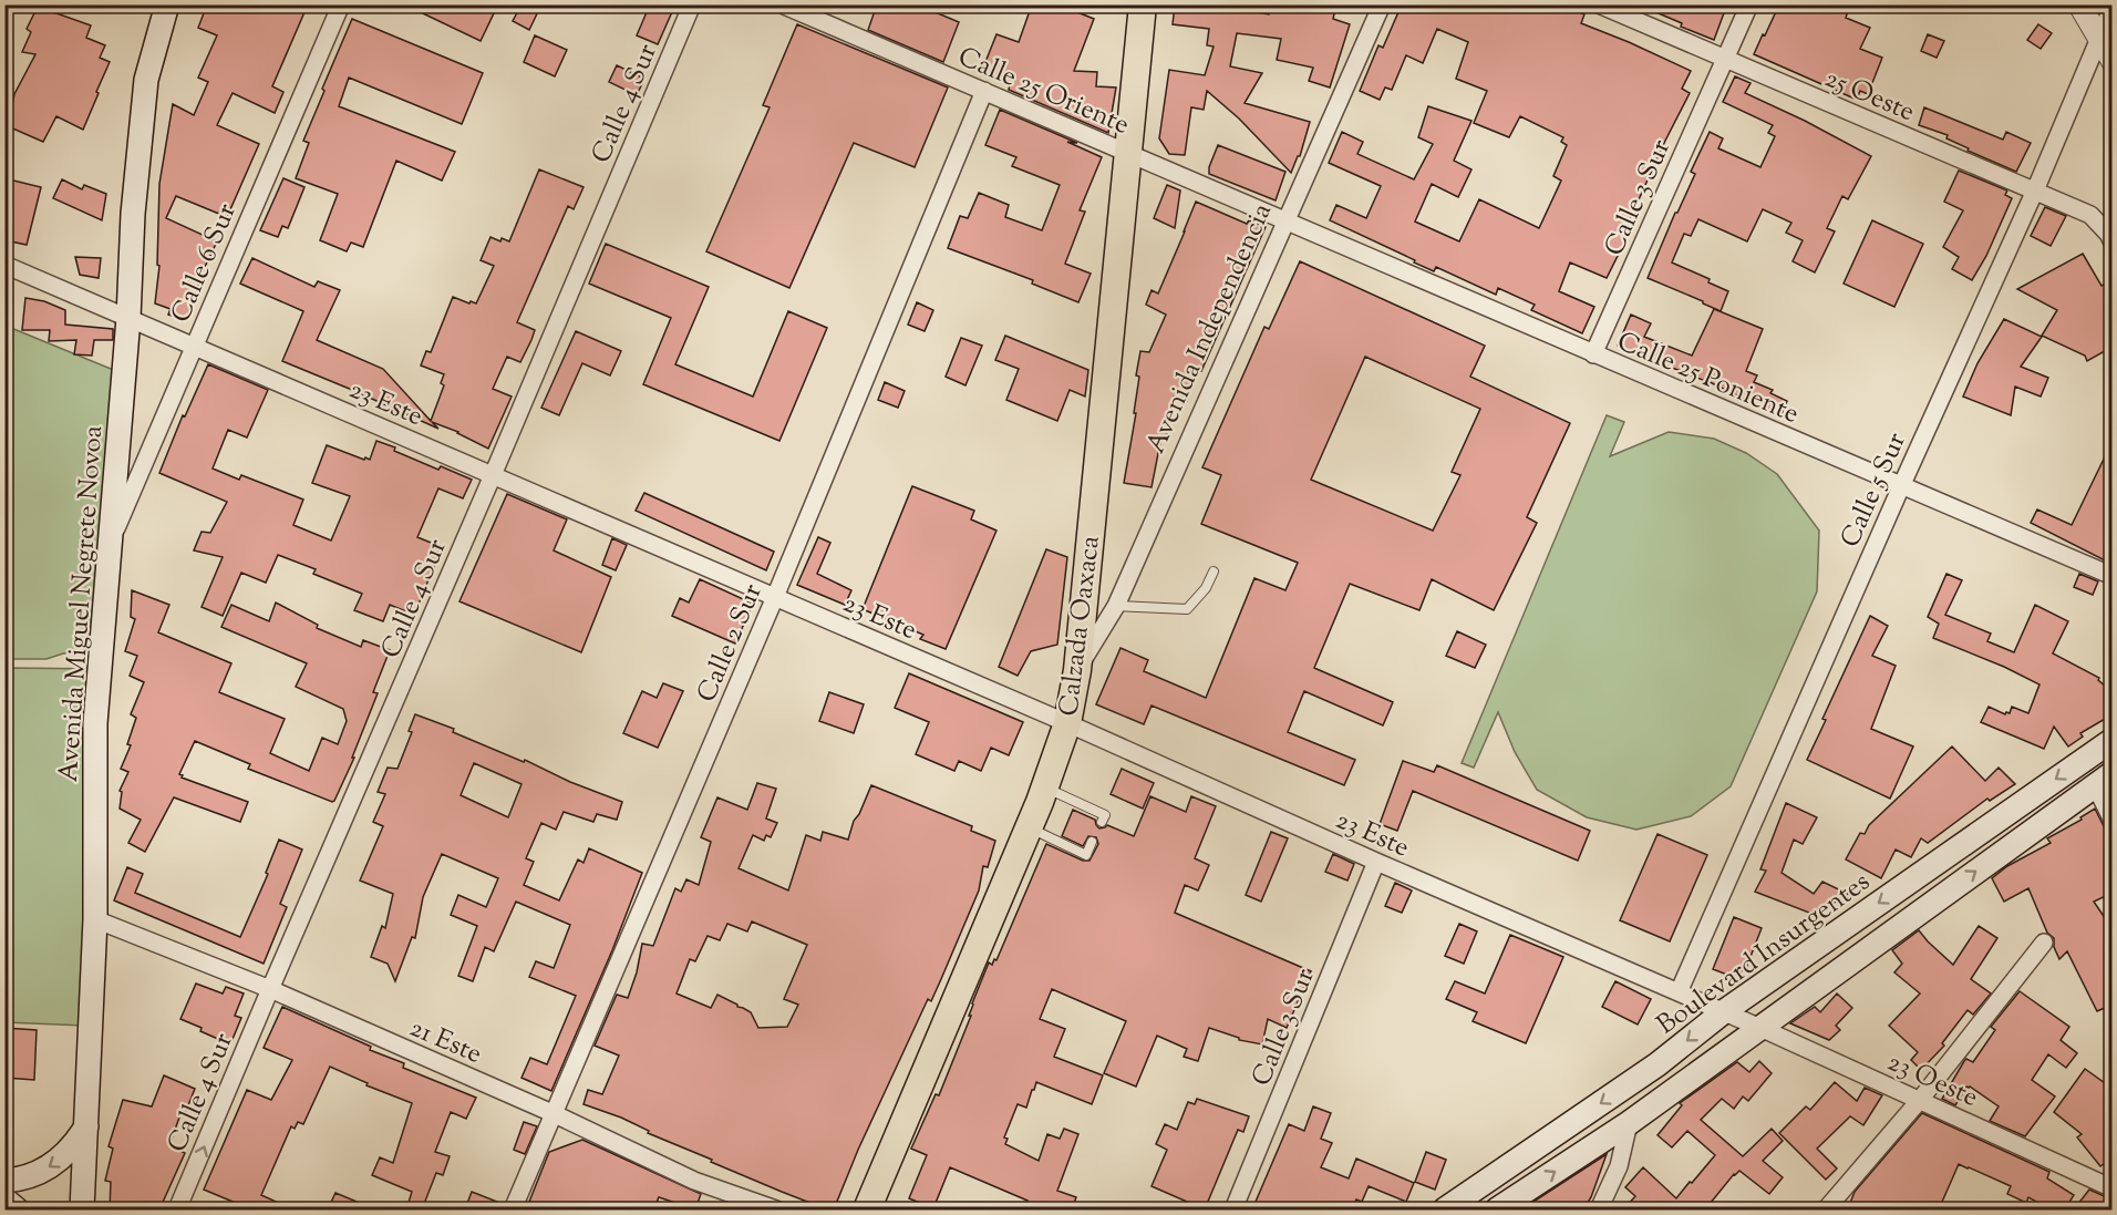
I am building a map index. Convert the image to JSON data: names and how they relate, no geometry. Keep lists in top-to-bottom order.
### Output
{
  "streets": {
    "main road": ["Avenida Miguel Negrete Novoa", "Calzada Oaxaca", "Boulevard Insurgentes"],
    "street": [
      "Calle 25 Oriente",
      "25 Oeste",
      "Calle 4 Sur",
      "Calle 3 Sur",
      "Calle 6 Sur",
      "Avenida Independencia",
      "Calle 25 Poniente",
      "23 Este",
      "Calle 5 Sur",
      "Calle 2 Sur",
      "21 Este",
      "23 Oeste"
    ]
  },
  "crossings": [
    ["Calle 25 Oriente", "Avenida Independencia"],
    ["Calle 25 Oriente", "Calle 25 Poniente"],
    ["Calle 25 Oriente", "Calzada Oaxaca"],
    ["Calle 25 Oriente", "Calle 2 Sur"],
    ["25 Oeste", "Calle 3 Sur"],
    ["25 Oeste", "Calle 5 Sur"],
    ["Calle 4 Sur", "23 Este"],
    ["Calle 4 Sur", "21 Este"],
    ["Calle 3 Sur", "Calle 25 Poniente"],
    ["Calle 3 Sur", "23 Este"],
    ["Calle 6 Sur", "23 Este"],
    ["Calle 6 Sur", "Avenida Miguel Negrete Novoa"],
    ["Avenida Independencia", "Calle 25 Poniente"],
    ["Avenida Independencia", "Calzada Oaxaca"],
    ["Calle 25 Poniente", "Calle 5 Sur"],
    ["23 Este", "Calle 5 Sur"],
    ["23 Este", "Avenida Miguel Negrete Novoa"],
    ["23 Este", "Calzada Oaxaca"],
    ["23 Este", "Calle 2 Sur"],
    ["23 Este", "Boulevard Insurgentes"],
    ["23 Este", "23 Oeste"],
    ["Avenida Miguel Negrete Novoa", "21 Este"],
    ["Calle 2 Sur", "21 Este"],
    ["Boulevard Insurgentes", "23 Oeste"]
  ]
}
